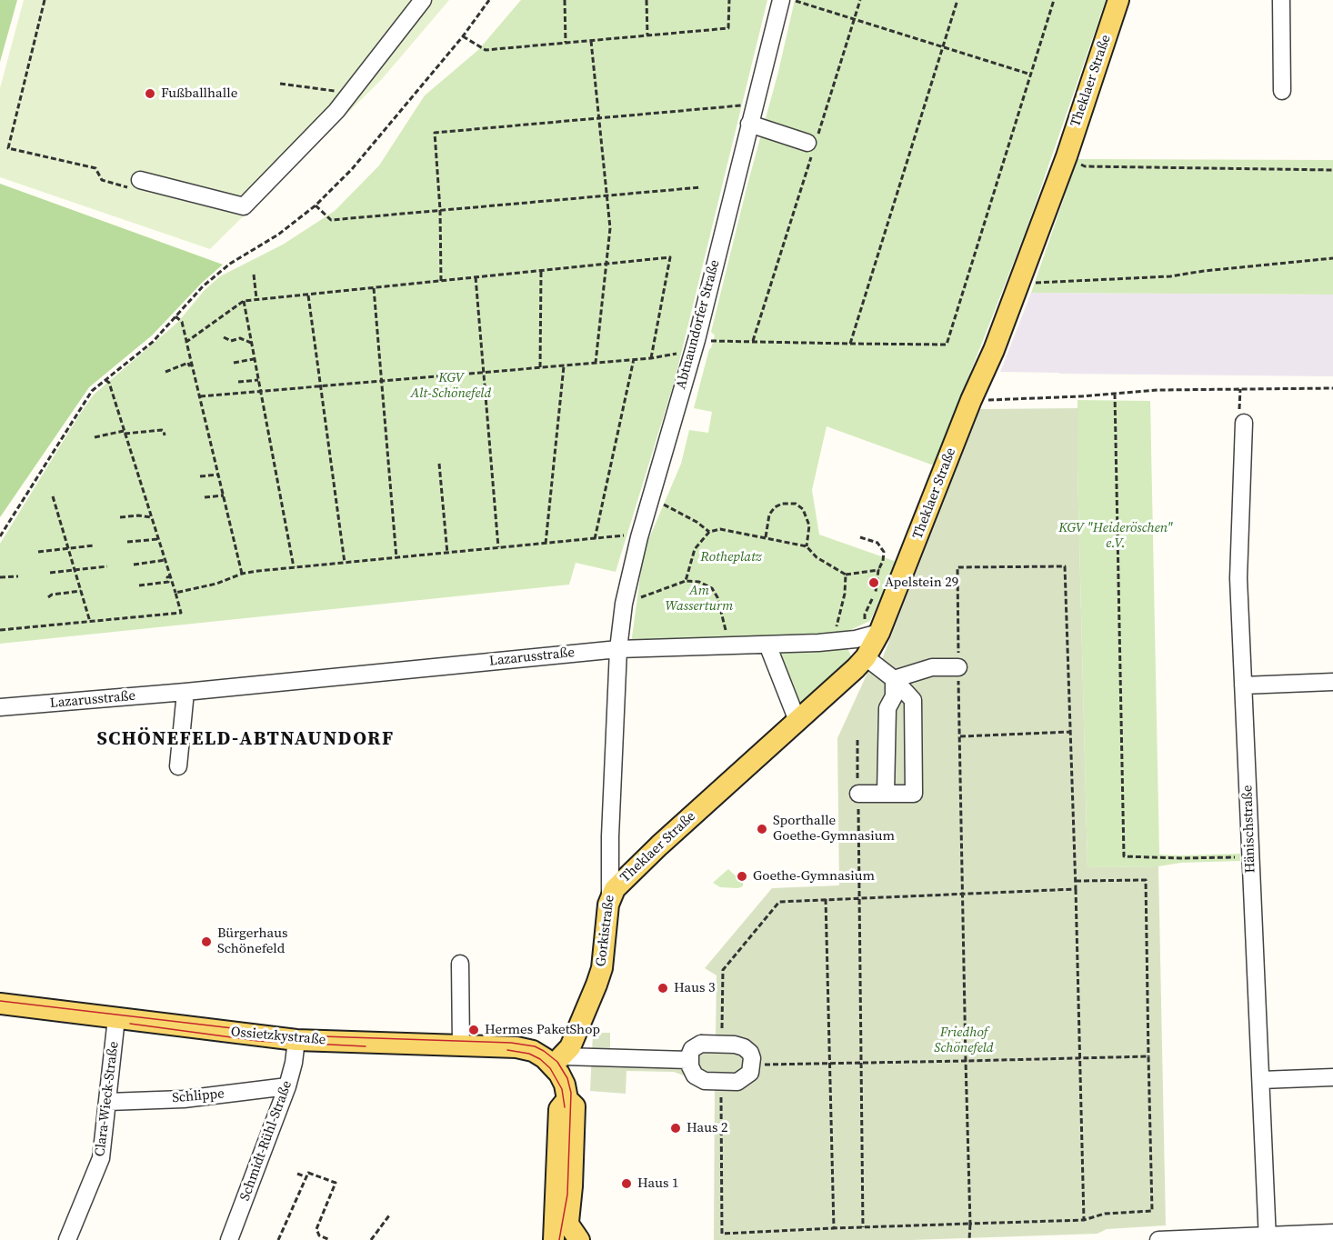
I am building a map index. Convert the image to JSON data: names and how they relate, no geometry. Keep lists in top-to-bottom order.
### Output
{
  "streets": {
    "main road": ["Theklaer Straße", "Gorkistraße", "Ossietzkystraße"],
    "street": [
      "Abtnaundorfer Straße",
      "Lazarusstraße",
      "Hänischstraße",
      "Schlippe",
      "Clara-Wieck-Straße",
      "Schmidt-Rühl-Straße"
    ]
  },
  "crossings": [
    ["Theklaer Straße", "Lazarusstraße"],
    ["Theklaer Straße", "Gorkistraße"],
    ["Abtnaundorfer Straße", "Lazarusstraße"],
    ["Abtnaundorfer Straße", "Gorkistraße"],
    ["Lazarusstraße", "Gorkistraße"],
    ["Gorkistraße", "Ossietzkystraße"],
    ["Ossietzkystraße", "Clara-Wieck-Straße"],
    ["Ossietzkystraße", "Schmidt-Rühl-Straße"],
    ["Schlippe", "Clara-Wieck-Straße"],
    ["Schlippe", "Schmidt-Rühl-Straße"]
  ],
  "districts": ["SCHÖNEFELD-ABTNAUNDORF"],
  "parks": [
    "KGV Alt-Schönefeld",
    "KGV \"Heideröschen\" e.V.",
    "Rotheplatz",
    "Am Wasserturm",
    "Friedhof Schönefeld"
  ],
  "places": [
    "Fußballhalle",
    "Apelstein 29",
    "Sporthalle Goethe-Gymnasium",
    "Goethe-Gymnasium",
    "Bürgerhaus Schönefeld",
    "Haus 3",
    "Hermes PaketShop",
    "Haus 2",
    "Haus 1"
  ]
}
